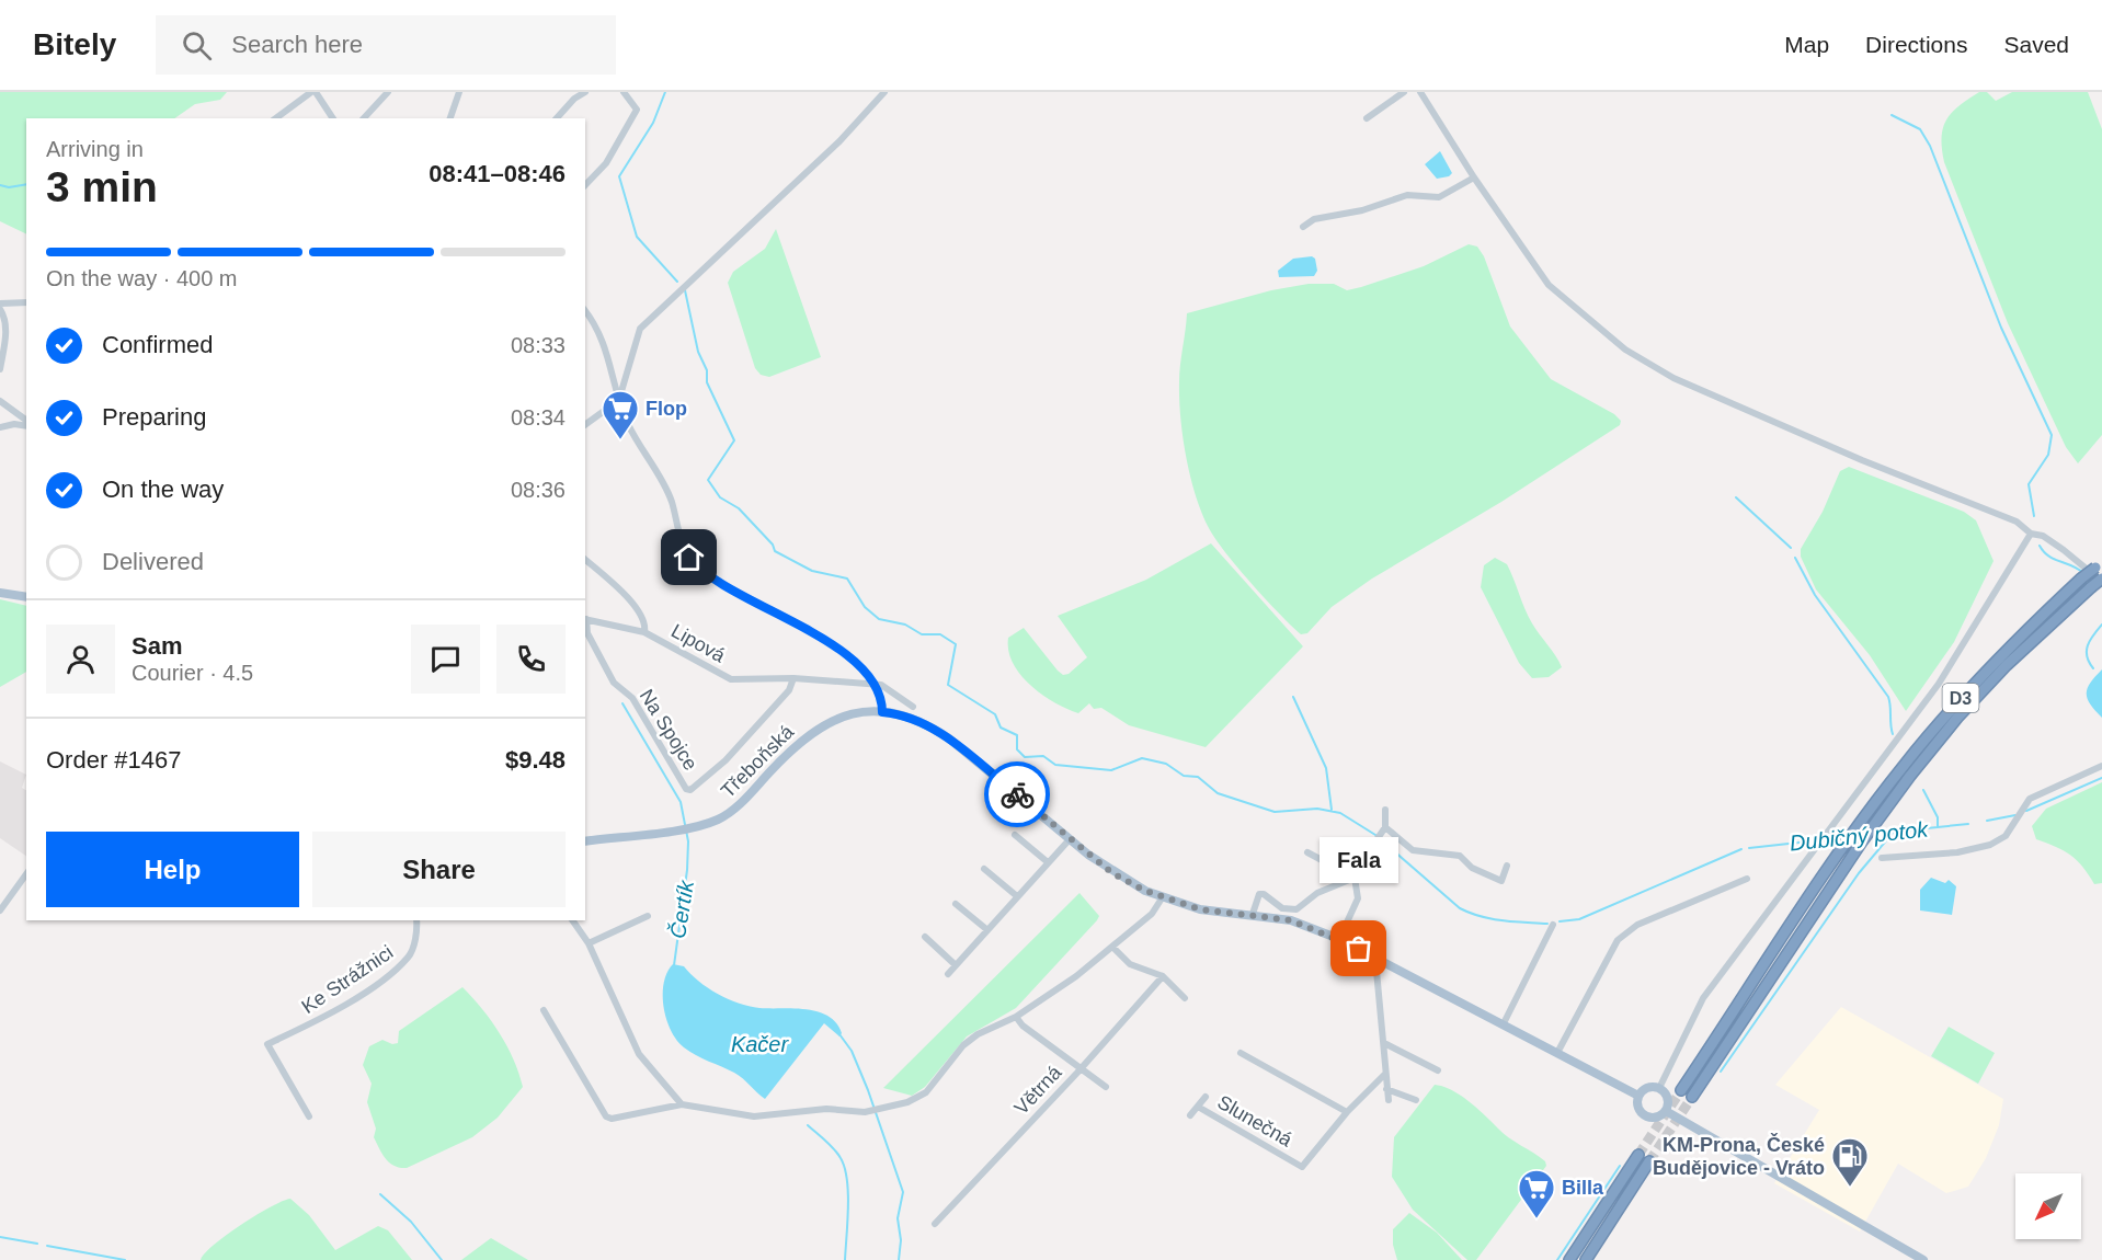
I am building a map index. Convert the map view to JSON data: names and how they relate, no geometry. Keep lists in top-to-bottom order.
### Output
{
  "streets": {
    "highway": ["D3"],
    "main road": ["Třeboňská"],
    "street": [
      "Lipová",
      "Na Spojce",
      "Ke Strážnici",
      "Větrná",
      "Slunečná"
    ]
  },
  "crossings": [
    ["Lipová", "Na Spojce"]
  ],
  "water": ["Dubičný potok", "Čertík", "Kačer"],
  "places": {
    "supermarket": ["Flop", "Billa"],
    "other": ["Fala"],
    "fuel station": ["KM-Prona, České Budějovice - Vráto"]
  },
  "north": "bottom left",
  "page": {
    "header": "Bitely",
    "search": "Search here",
    "nav": ["Map", "Directions", "Saved"],
    "heading": ["3 min", "Arriving in", "08:41–08:46"],
    "panel": [
      "Sam",
      "Courier · 4.5",
      "Order #1467",
      "$9.48"
    ],
    "bar": "On the way · 400 m",
    "list": [
      ["Confirmed", "08:33"],
      ["Preparing", "08:34"],
      ["On the way", "08:36"],
      "Delivered"
    ],
    "buttons": ["Help", "Share"],
    "bubble": "Fala"
  }
}
